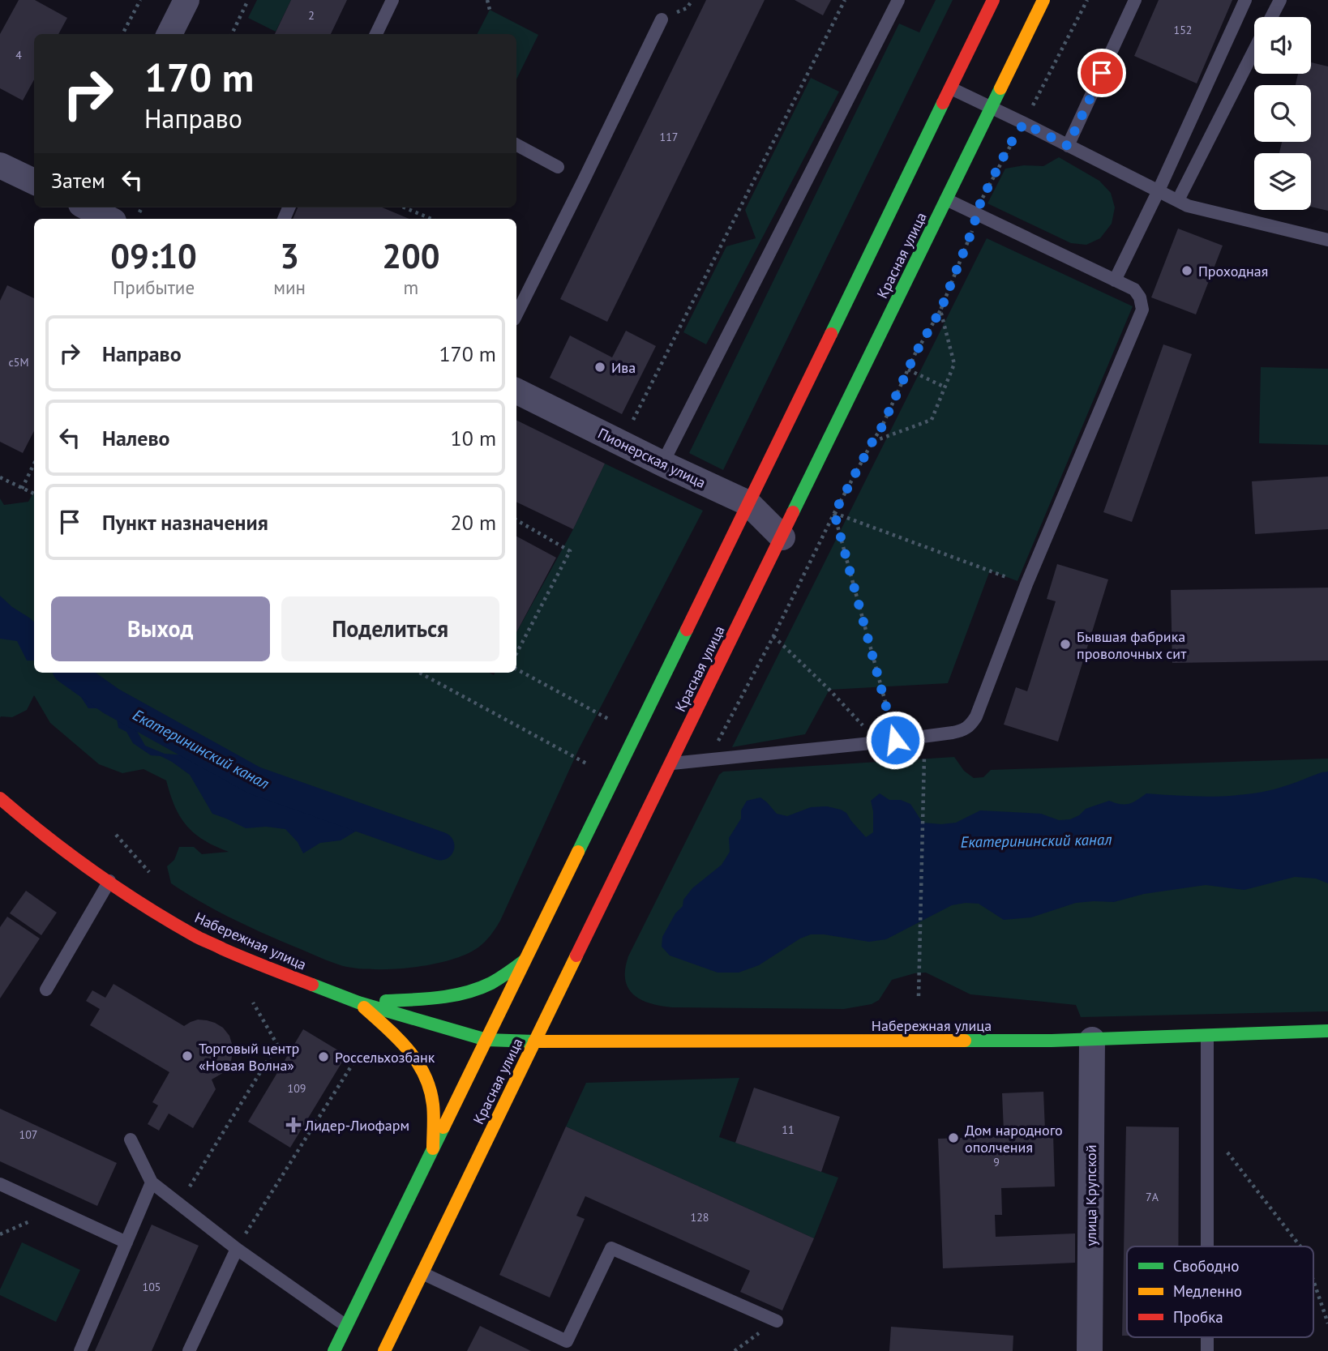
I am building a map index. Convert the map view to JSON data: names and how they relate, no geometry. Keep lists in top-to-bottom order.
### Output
{
  "streets": {
    "main road": ["Красная улица", "Набережная улица"],
    "street": ["Пионерская улица", "улица Крупской"]
  },
  "crossings": [
    ["Красная улица", "Пионерская улица"],
    ["Красная улица", "Набережная улица"],
    ["Набережная улица", "улица Крупской"]
  ],
  "water": ["Екатерининский канал"],
  "places": {
    "other": [
      "Проходная",
      "Ива",
      "Бывшая фабрика проволочных сит",
      "Торговый центр «Новая Волна»",
      "Россельхозбанк",
      "Дом народного ополчения"
    ],
    "health": ["Лидер-Лиофарм"]
  },
  "house_numbers": [
    "2",
    "152",
    "4",
    "117",
    "с5М",
    "109",
    "11",
    "107",
    "9",
    "7А",
    "128",
    "105"
  ],
  "legend": ["Свободно", "Медленно", "Пробка"],
  "page": {
    "turn": ["170 m", "Направо"],
    "then": "Затем",
    "eta": [
      "09:10",
      "Прибытие",
      "3",
      "мин",
      "200",
      "m"
    ],
    "list": [
      {
        "name": "Направо",
        "value": "170 m"
      },
      {
        "name": "Налево",
        "value": "10 m"
      },
      {
        "name": "Пункт назначения",
        "value": "20 m"
      }
    ],
    "buttons": ["Выход", "Поделиться"]
  }
}
